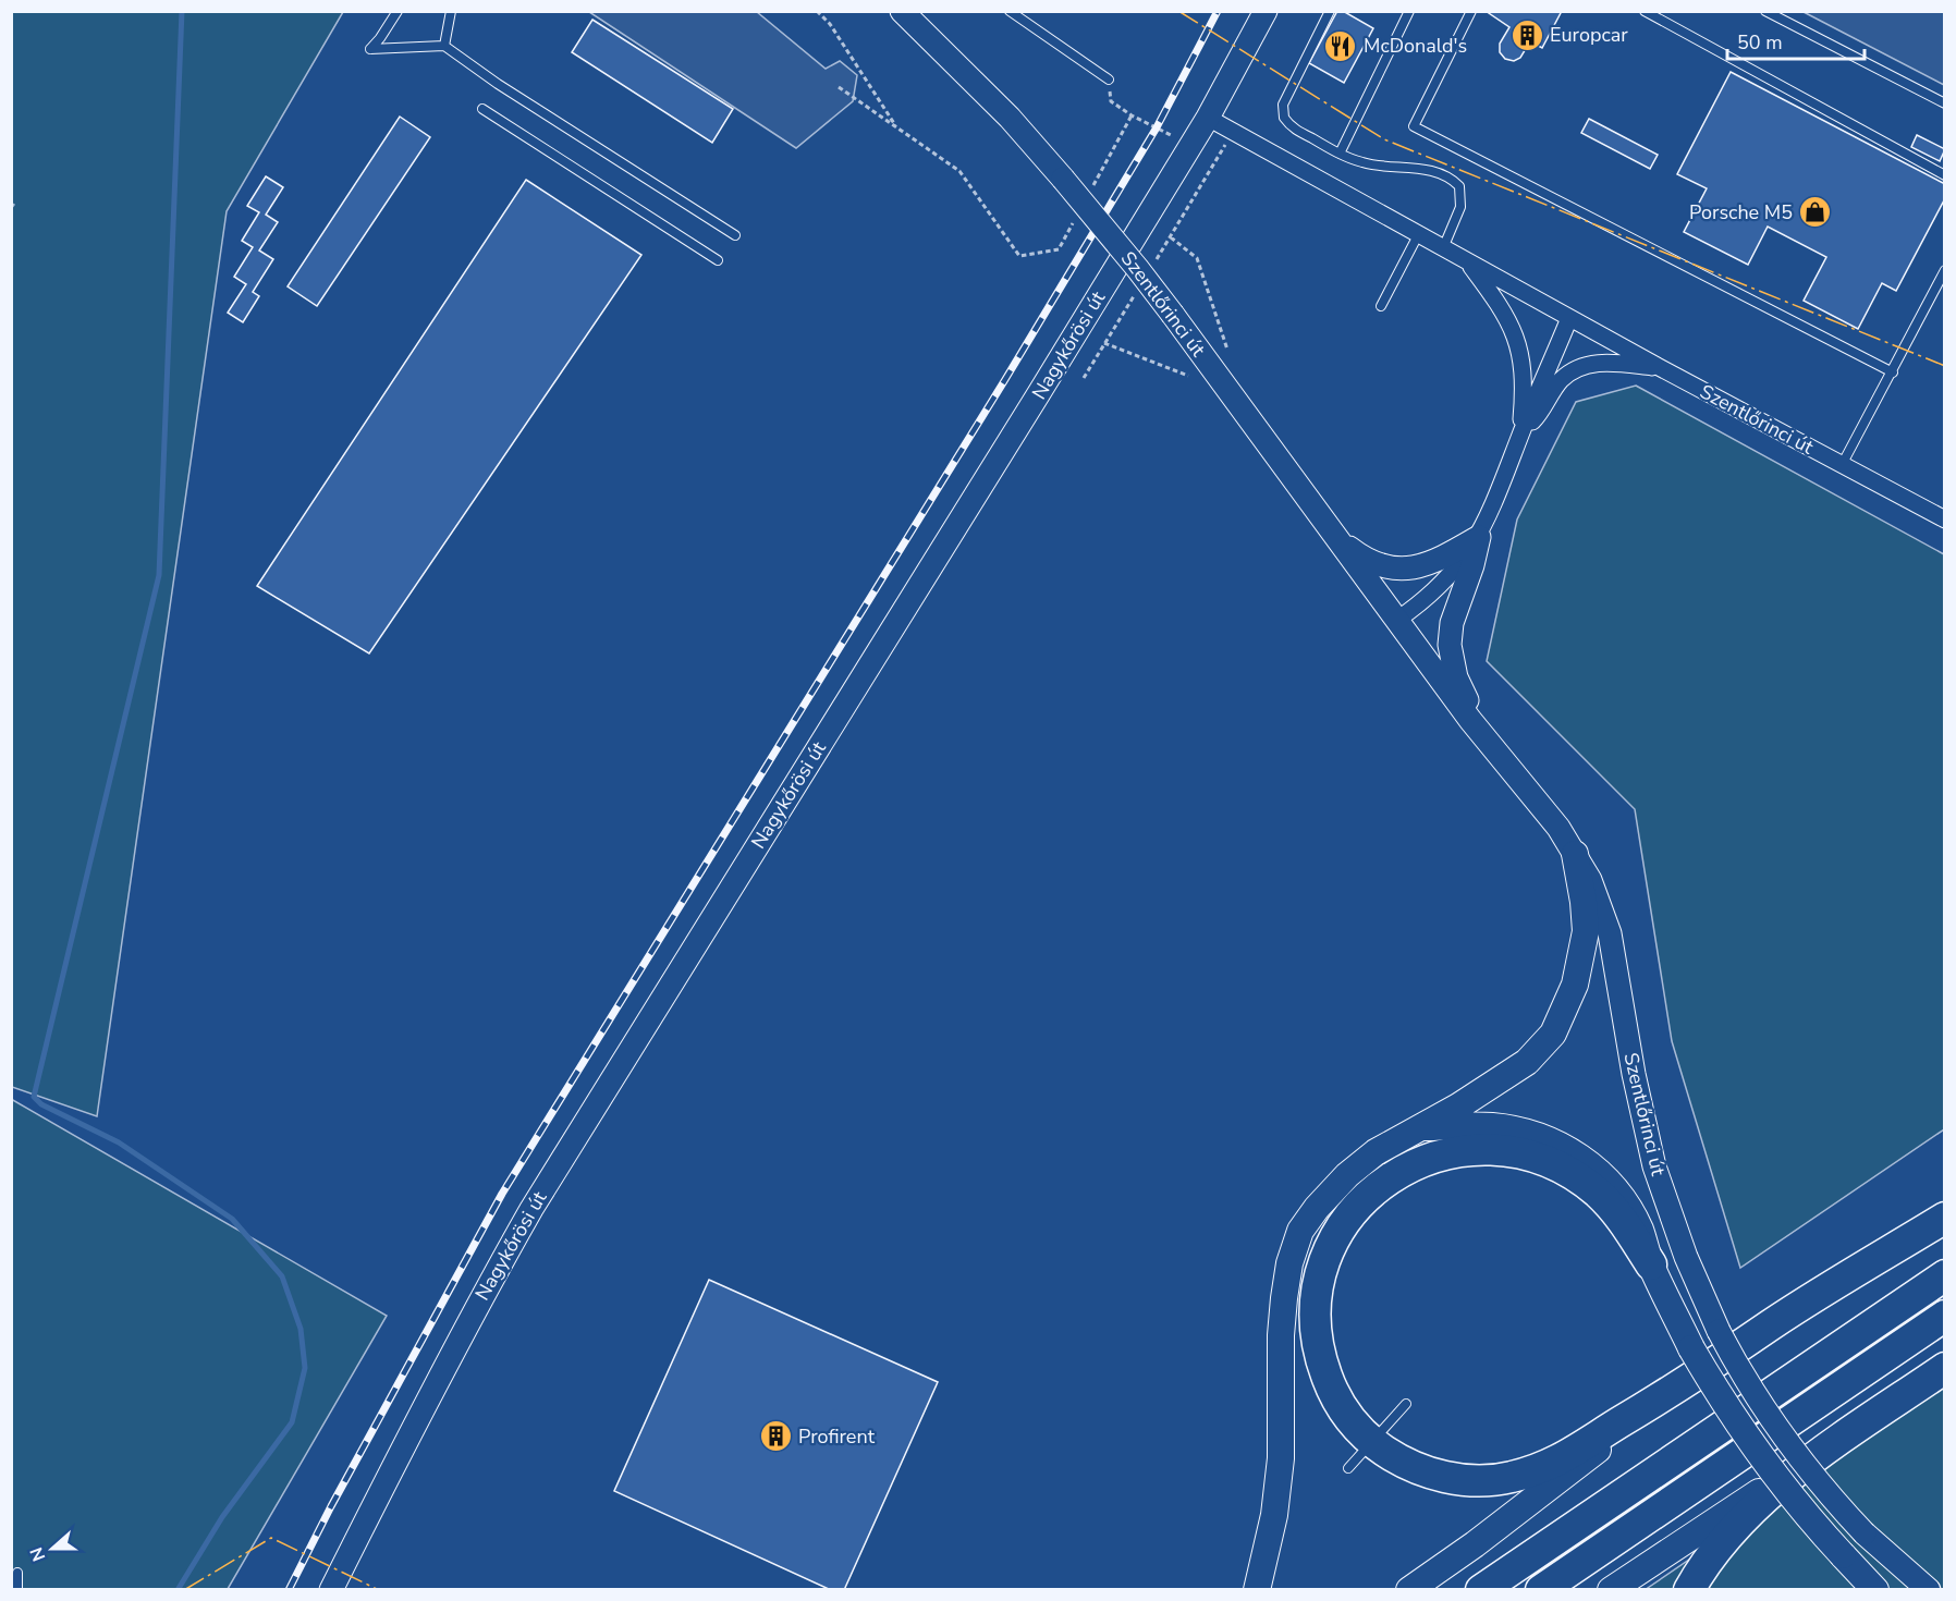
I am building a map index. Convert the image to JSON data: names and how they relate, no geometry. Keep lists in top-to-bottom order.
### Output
{
  "streets": {
    "main road": ["Szentlőrinci út", "Nagykőrösi út"]
  },
  "crossings": [
    ["Szentlőrinci út", "Nagykőrösi út"]
  ],
  "places": {
    "building": ["Europcar", "Profirent"],
    "restaurant": ["McDonald's"],
    "shop": ["Porsche M5"]
  },
  "scale_bar": "50 m",
  "north": "left"
}
